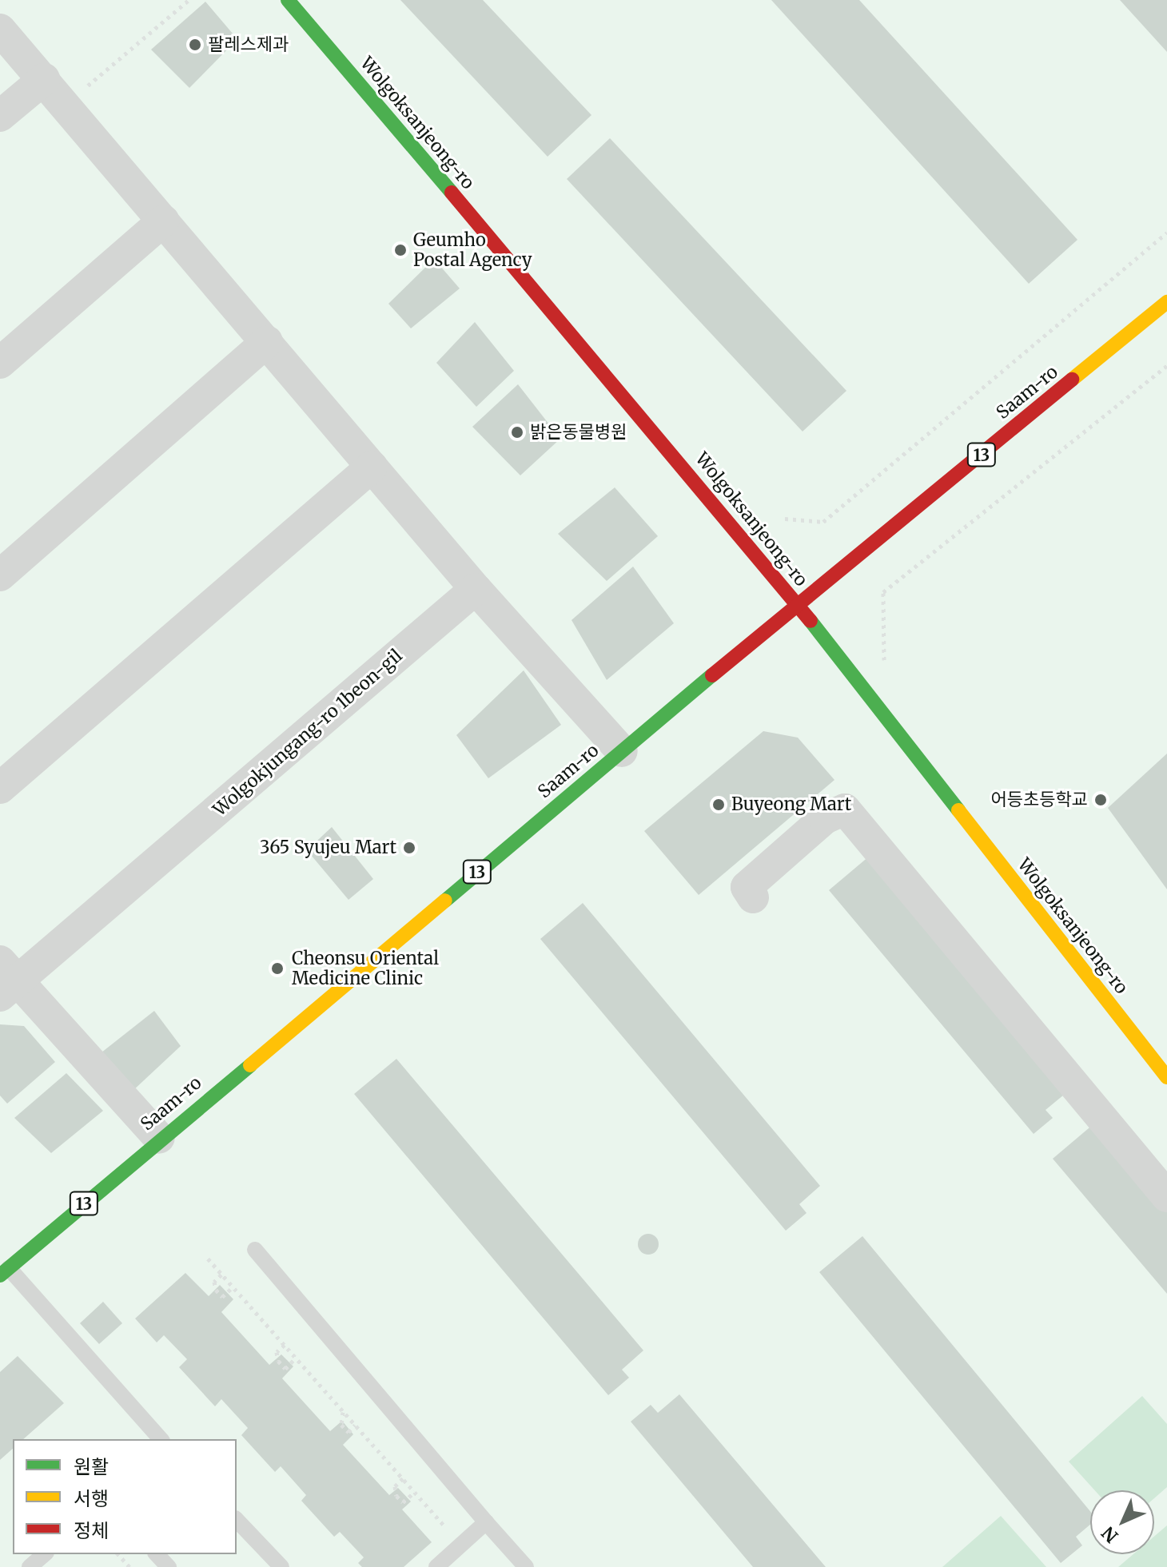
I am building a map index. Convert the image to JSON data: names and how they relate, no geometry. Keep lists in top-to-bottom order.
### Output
{
  "streets": {
    "main road": ["Wolgoksanjeong-ro", "Saam-ro", "13"],
    "street": ["Wolgokjungang-ro 1beon-gil"]
  },
  "crossings": [
    ["Wolgoksanjeong-ro", "Saam-ro"]
  ],
  "places": [
    "팔레스제과",
    "Geumho Postal Agency",
    "밝은동물병원",
    "어등초등학교",
    "Buyeong Mart",
    "365 Syujeu Mart",
    "Cheonsu Oriental Medicine Clinic"
  ],
  "legend": ["원활", "서행", "정체"],
  "north": "bottom left"
}
